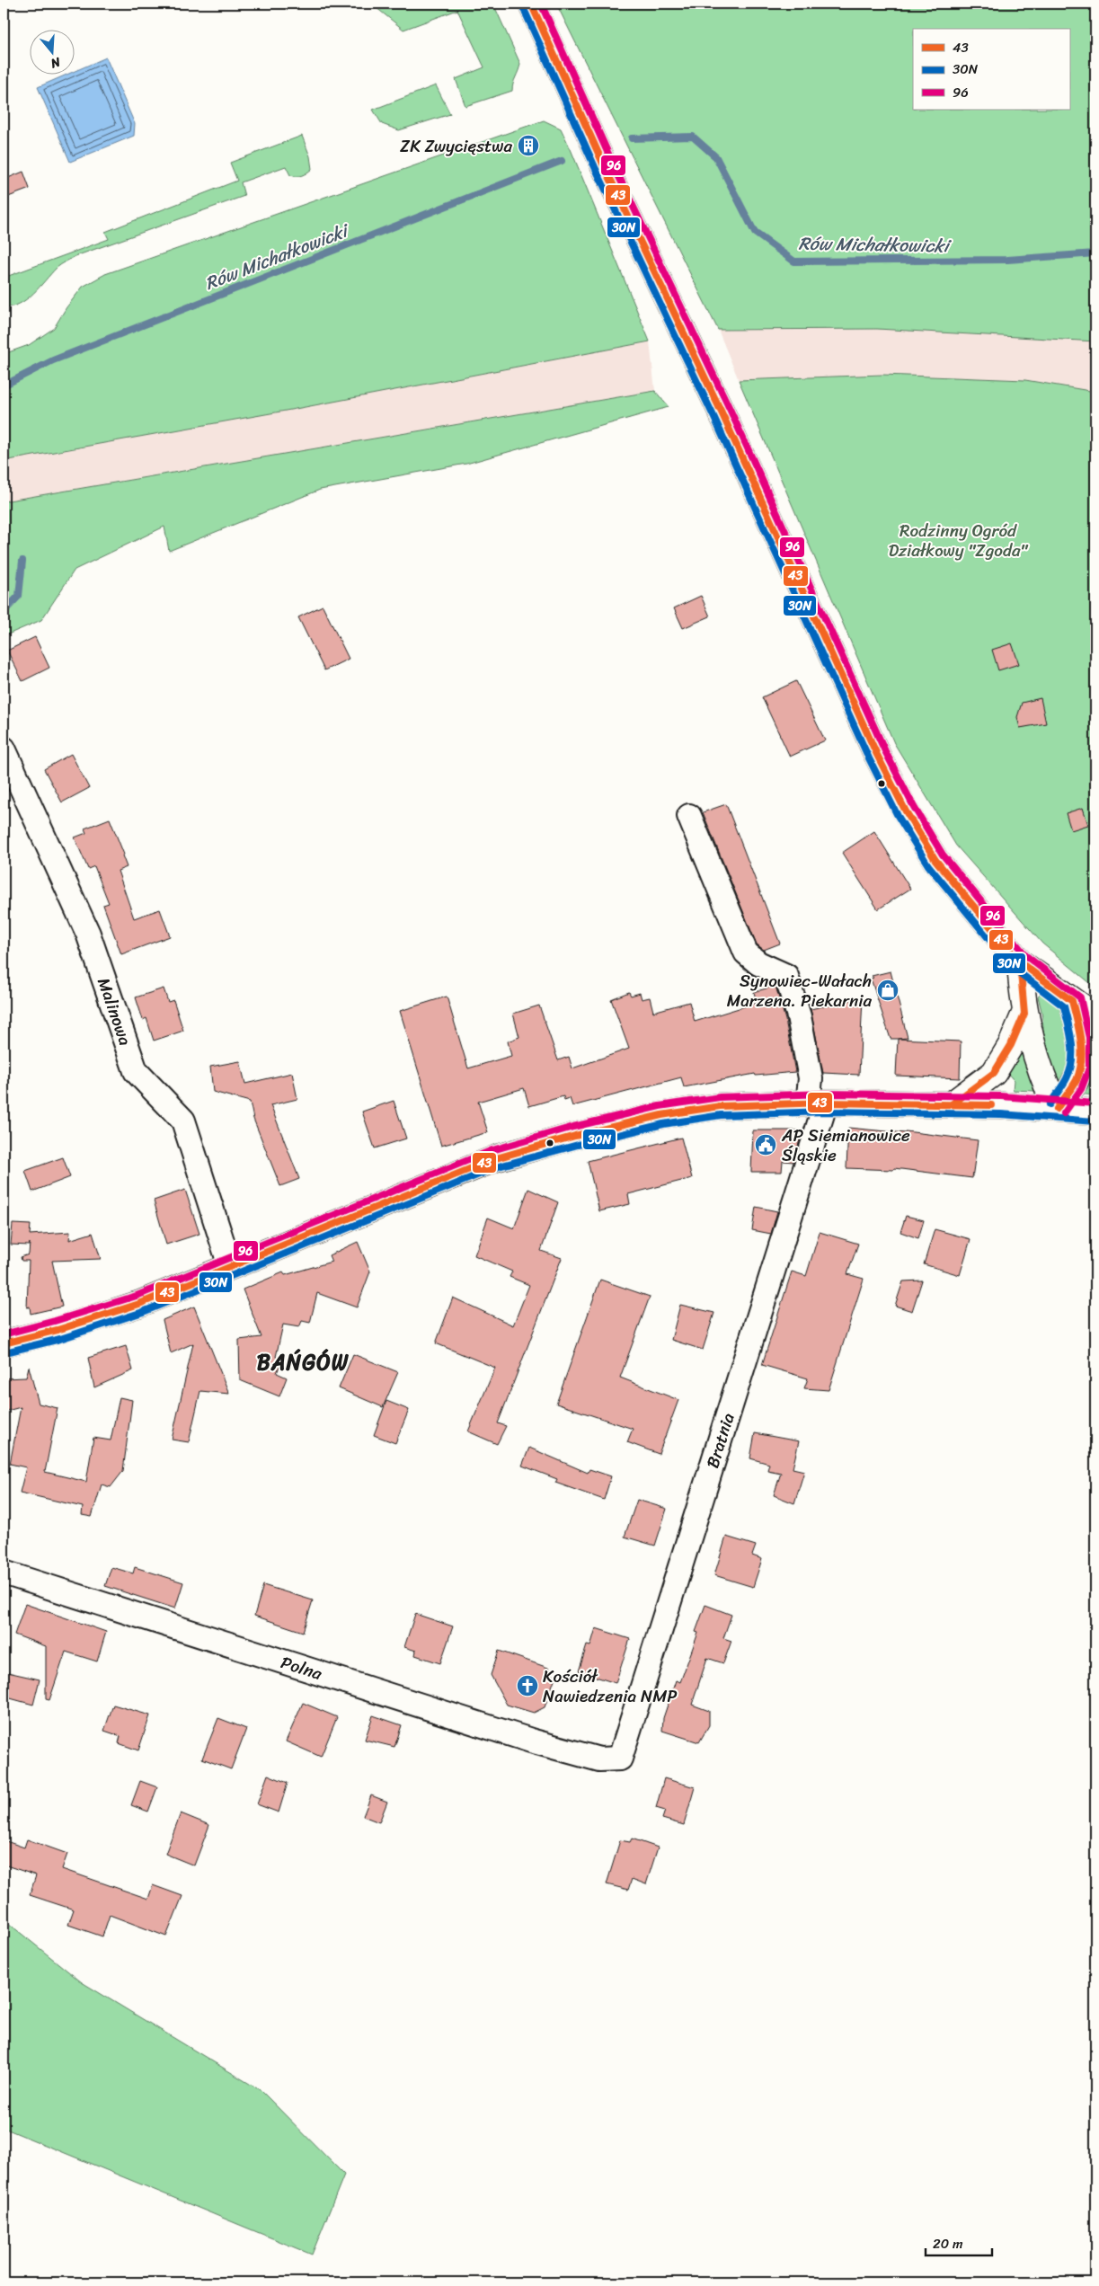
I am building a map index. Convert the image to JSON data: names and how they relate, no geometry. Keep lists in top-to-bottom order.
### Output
{
  "streets": {
    "street": ["Malinowa", "Bratnia", "Polna"]
  },
  "crossings": [
    ["Bratnia", "Polna"]
  ],
  "districts": ["BAŃGÓW"],
  "water": ["Rów Michałkowicki"],
  "parks": ["Rodzinny Ogród Działkowy \"Zgoda\""],
  "places": {
    "building": ["ZK Zwycięstwa"],
    "shop": ["Synowiec-Wałach Marzena. Piekarnia"],
    "public building": ["AP Siemianowice Śląskie"],
    "church": ["Kościół Nawiedzenia NMP"]
  },
  "lines": ["transit line 43", "transit line 96", "transit line 30N"],
  "legend": ["43", "30N", "96"],
  "scale_bar": "20 m",
  "north": "bottom"
}
